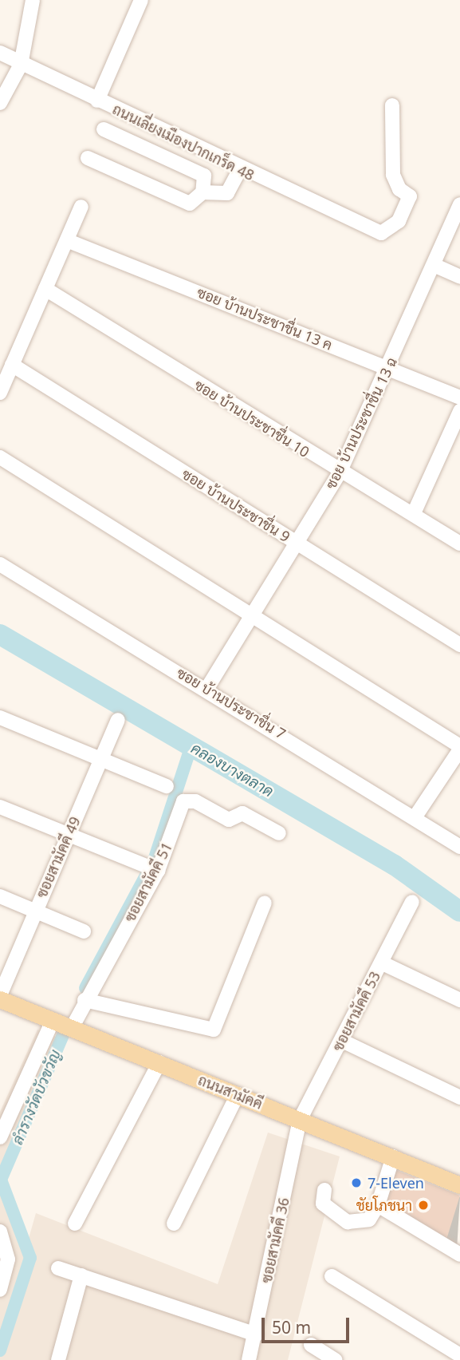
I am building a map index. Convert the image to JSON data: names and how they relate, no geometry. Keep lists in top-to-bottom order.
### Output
{
  "streets": {
    "main road": ["ถนนสามัคคี"],
    "street": [
      "ถนนเลี่ยงเมืองปากเกร็ด 48",
      "ซอย บ้านประชาชื่น 13 ค",
      "ซอย บ้านประชาชื่น 10",
      "ซอย บ้านประชาชื่น 13 ฉ",
      "ซอย บ้านประชาชื่น 9",
      "ซอย บ้านประชาชื่น 7",
      "ซอยสามัคคี 49",
      "ซอยสามัคคี 51",
      "ซอยสามัคคี 53",
      "ซอยสามัคคี 36"
    ]
  },
  "crossings": [
    ["ซอย บ้านประชาชื่น 13 ค", "ซอย บ้านประชาชื่น 13 ฉ"],
    ["ซอย บ้านประชาชื่น 10", "ซอย บ้านประชาชื่น 13 ฉ"],
    ["ซอย บ้านประชาชื่น 13 ฉ", "ซอย บ้านประชาชื่น 9"],
    ["ซอย บ้านประชาชื่น 13 ฉ", "ซอย บ้านประชาชื่น 7"],
    ["ซอยสามัคคี 51", "ถนนสามัคคี"],
    ["ซอยสามัคคี 53", "ถนนสามัคคี"],
    ["ซอยสามัคคี 53", "ซอยสามัคคี 36"],
    ["ถนนสามัคคี", "ซอยสามัคคี 36"]
  ],
  "water": ["คลองบางตลาด", "ลำรางวัดบัวขวัญ"],
  "places": ["7-Eleven", "ชัยโภชนา"],
  "scale_bar": "50 m"
}
